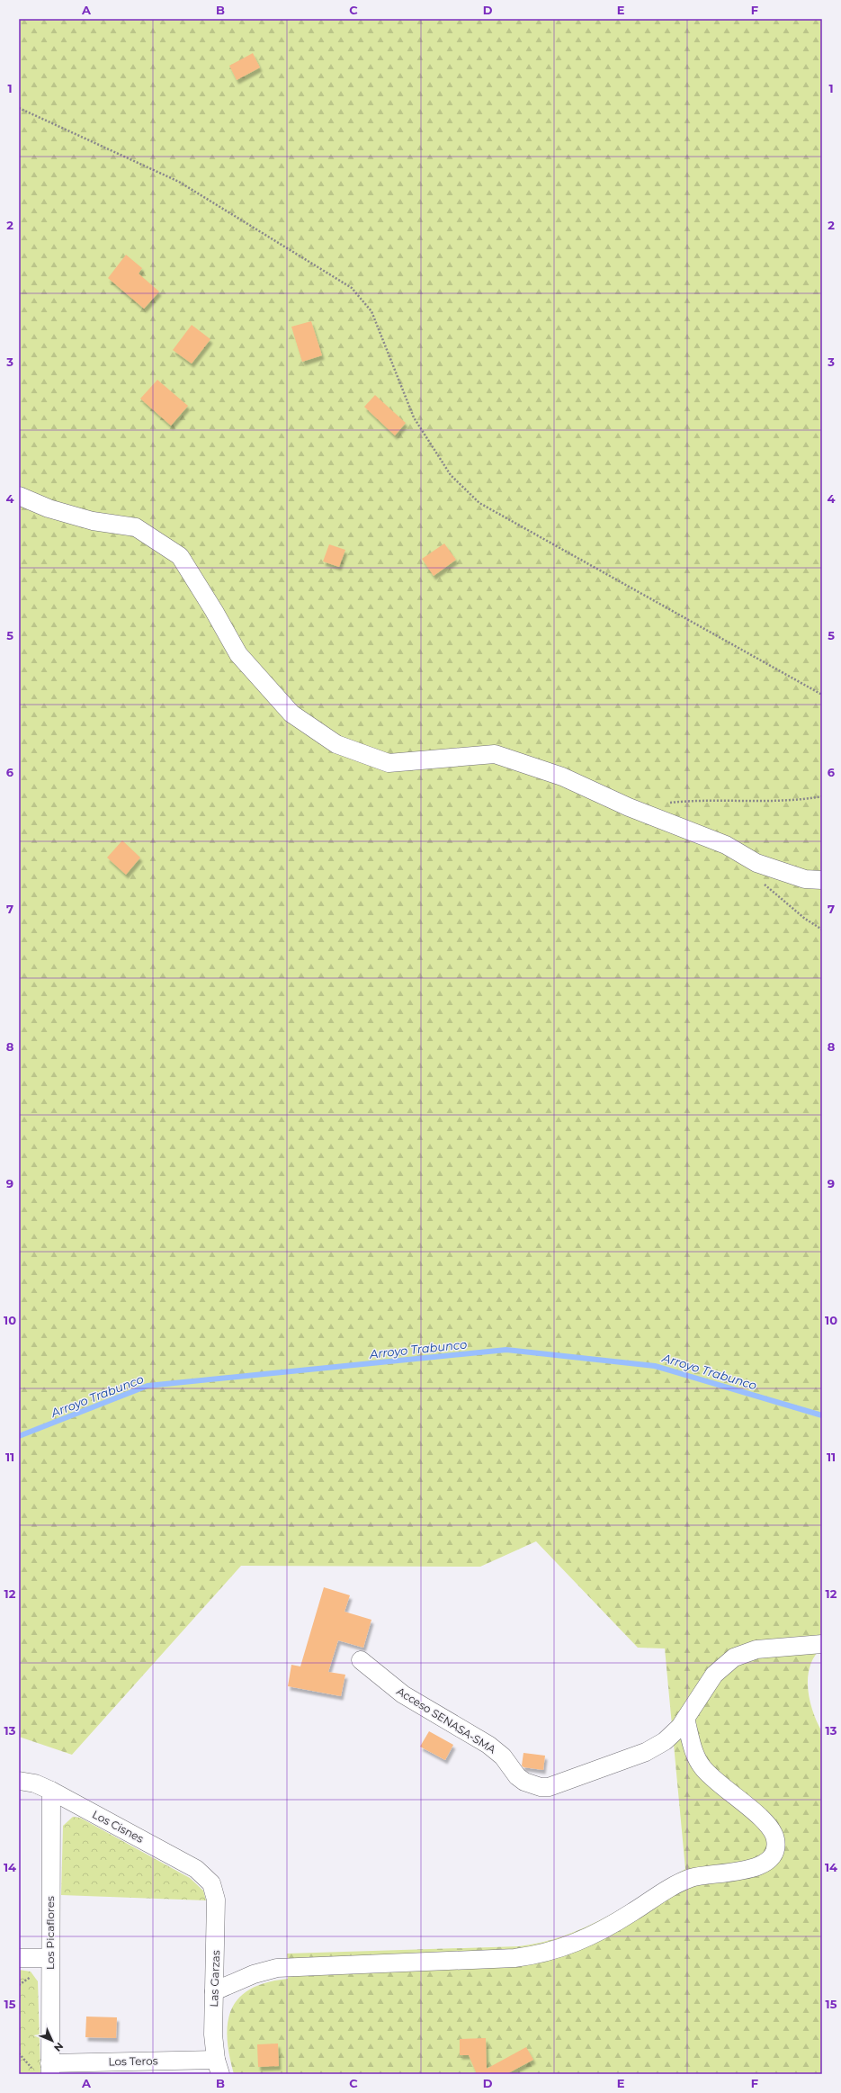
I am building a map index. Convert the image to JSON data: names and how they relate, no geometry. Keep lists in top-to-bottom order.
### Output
{
  "streets": {
    "street": [
      "Acceso SENASA-SMA",
      "Los Cisnes",
      "Los Picaflores",
      "Las Garzas",
      "Los Teros"
    ]
  },
  "crossings": [
    ["Los Cisnes", "Los Picaflores"],
    ["Los Cisnes", "Las Garzas"],
    ["Los Picaflores", "Los Teros"],
    ["Las Garzas", "Los Teros"]
  ],
  "water": ["Arroyo Trabunco"],
  "north": "bottom right",
  "grid": {
    "columns": [
      "A",
      "B",
      "C",
      "D",
      "E",
      "F"
    ],
    "rows": [
      "1",
      "2",
      "3",
      "4",
      "5",
      "6",
      "7",
      "8",
      "9",
      "10",
      "11",
      "12",
      "13",
      "14",
      "15"
    ]
  }
}
